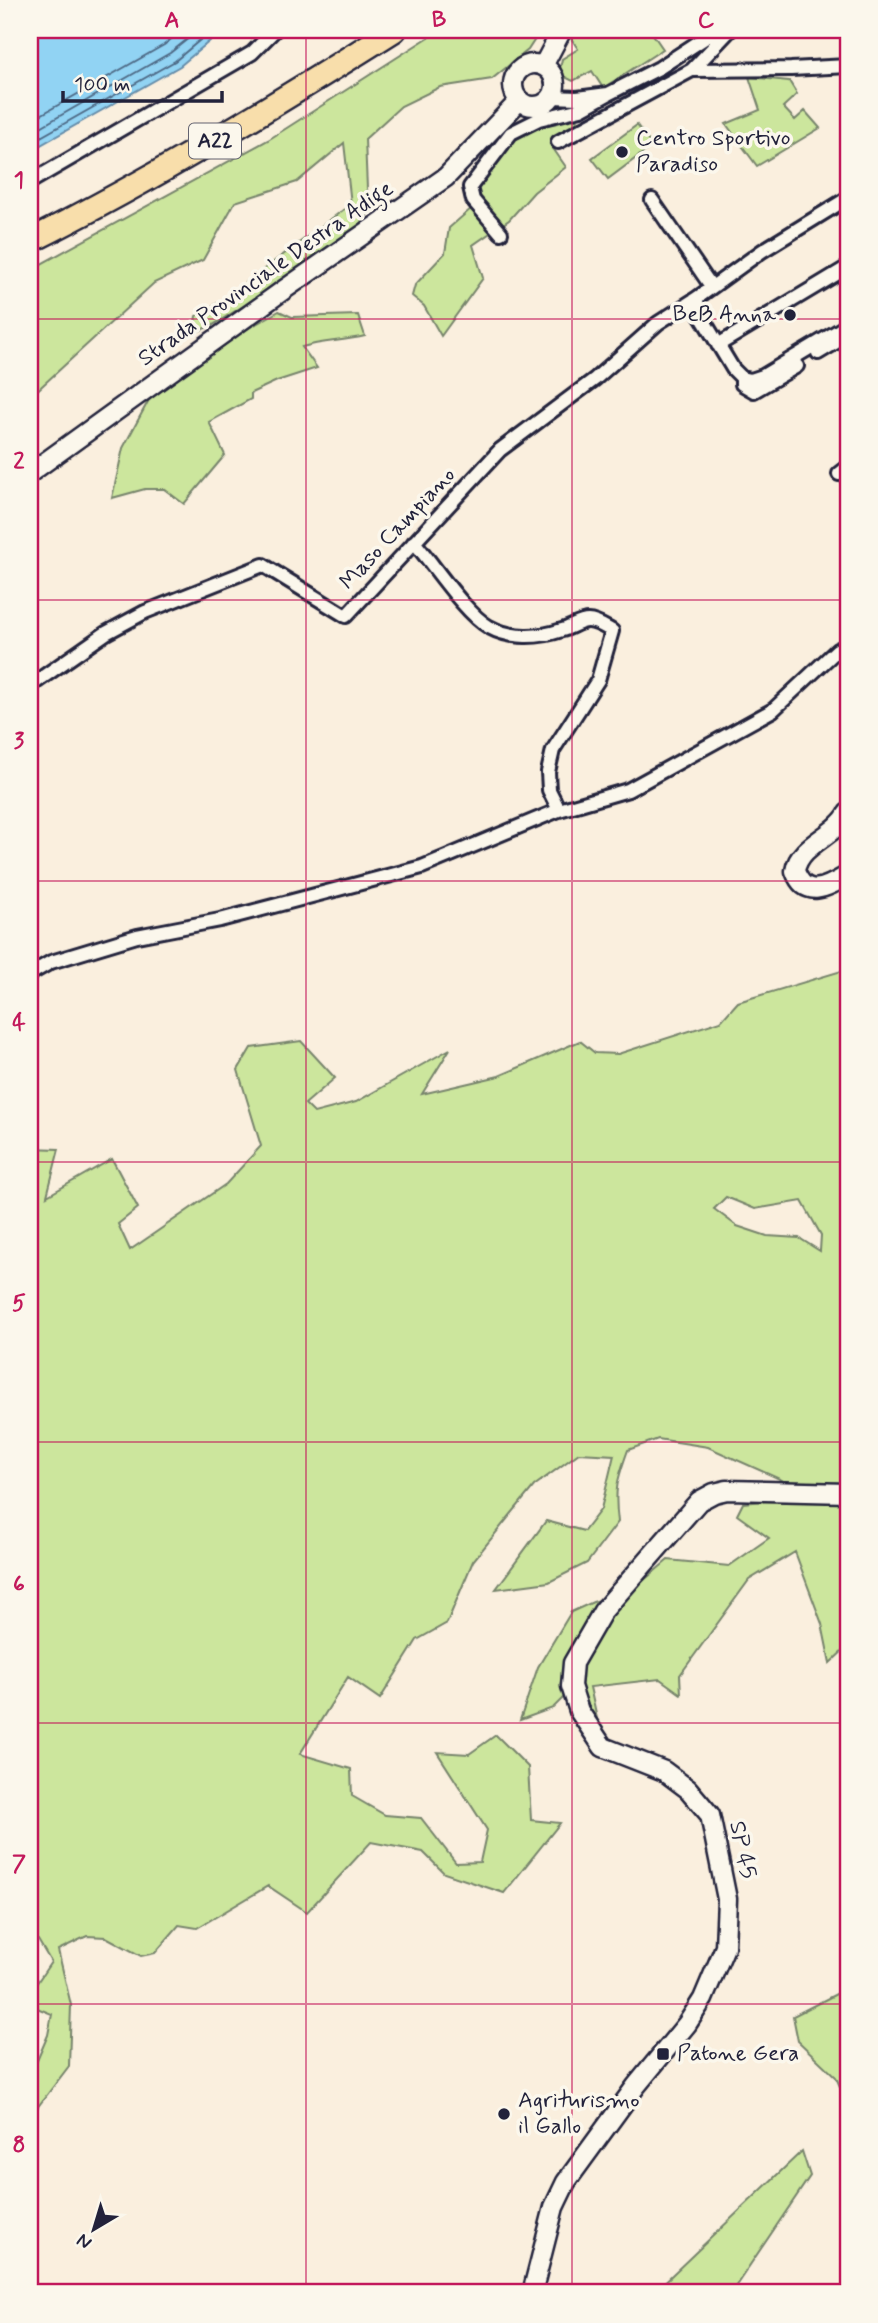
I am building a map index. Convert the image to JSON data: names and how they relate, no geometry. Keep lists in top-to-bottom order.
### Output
{
  "streets": {
    "highway": ["A22"],
    "street": ["Strada Provinciale Destra Adige", "Maso Campiano", "SP 45"]
  },
  "places": {
    "other": ["Centro Sportivo Paradiso", "BeB Anna", "Agriturismo il Gallo"],
    "transit": ["Patone Gera"]
  },
  "scale_bar": "100 m",
  "north": "bottom left",
  "grid": {
    "columns": ["A", "B", "C"],
    "rows": [
      "1",
      "2",
      "3",
      "4",
      "5",
      "6",
      "7",
      "8"
    ]
  }
}
